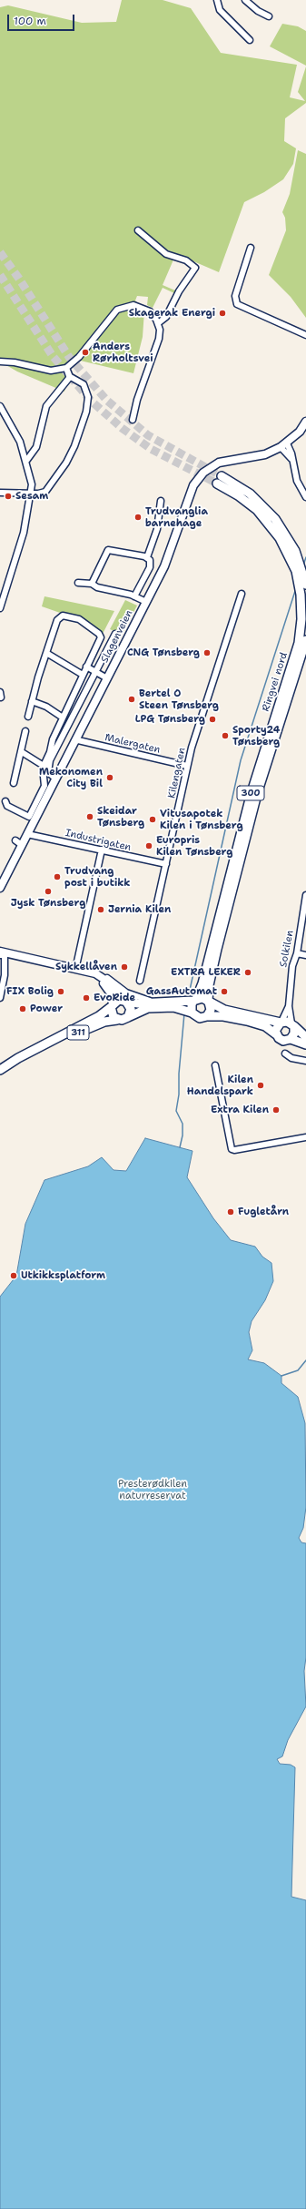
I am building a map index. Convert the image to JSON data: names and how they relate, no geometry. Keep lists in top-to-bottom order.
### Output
{
  "streets": {
    "main road": [
      "Slagenveien",
      "Ringvei nord",
      "300",
      "311"
    ],
    "street": [
      "Malergaten",
      "Kilengaten",
      "Industrigaten",
      "Solkilen"
    ]
  },
  "crossings": [
    ["Slagenveien", "Malergaten"],
    ["Slagenveien", "Industrigaten"],
    ["Ringvei nord", "311"],
    ["Malergaten", "Kilengaten"],
    ["Kilengaten", "Industrigaten"],
    ["Solkilen", "311"]
  ],
  "parks": ["Presterødkilen naturreservat"],
  "places": [
    "Skagerak Energi",
    "Anders Rørholtsvei",
    "Sesam",
    "Trudvanglia barnehage",
    "CNG Tønsberg",
    "Bertel O Steen Tønsberg",
    "LPG Tønsberg",
    "Sporty24 Tønsberg",
    "Mekonomen City Bil",
    "Skeidar Tønsberg",
    "Vitusapotek Kilen i Tønsberg",
    "Europris Kilen Tønsberg",
    "Trudvang post i butikk",
    "Jysk Tønsberg",
    "Jernia Kilen",
    "Sykkellåven",
    "EXTRA LEKER",
    "FIX Bolig",
    "GassAutomat",
    "EvoRide",
    "Power",
    "Kilen Handelspark",
    "Extra Kilen",
    "Fugletårn",
    "Utkikksplatform"
  ],
  "scale_bar": "100 m"
}
